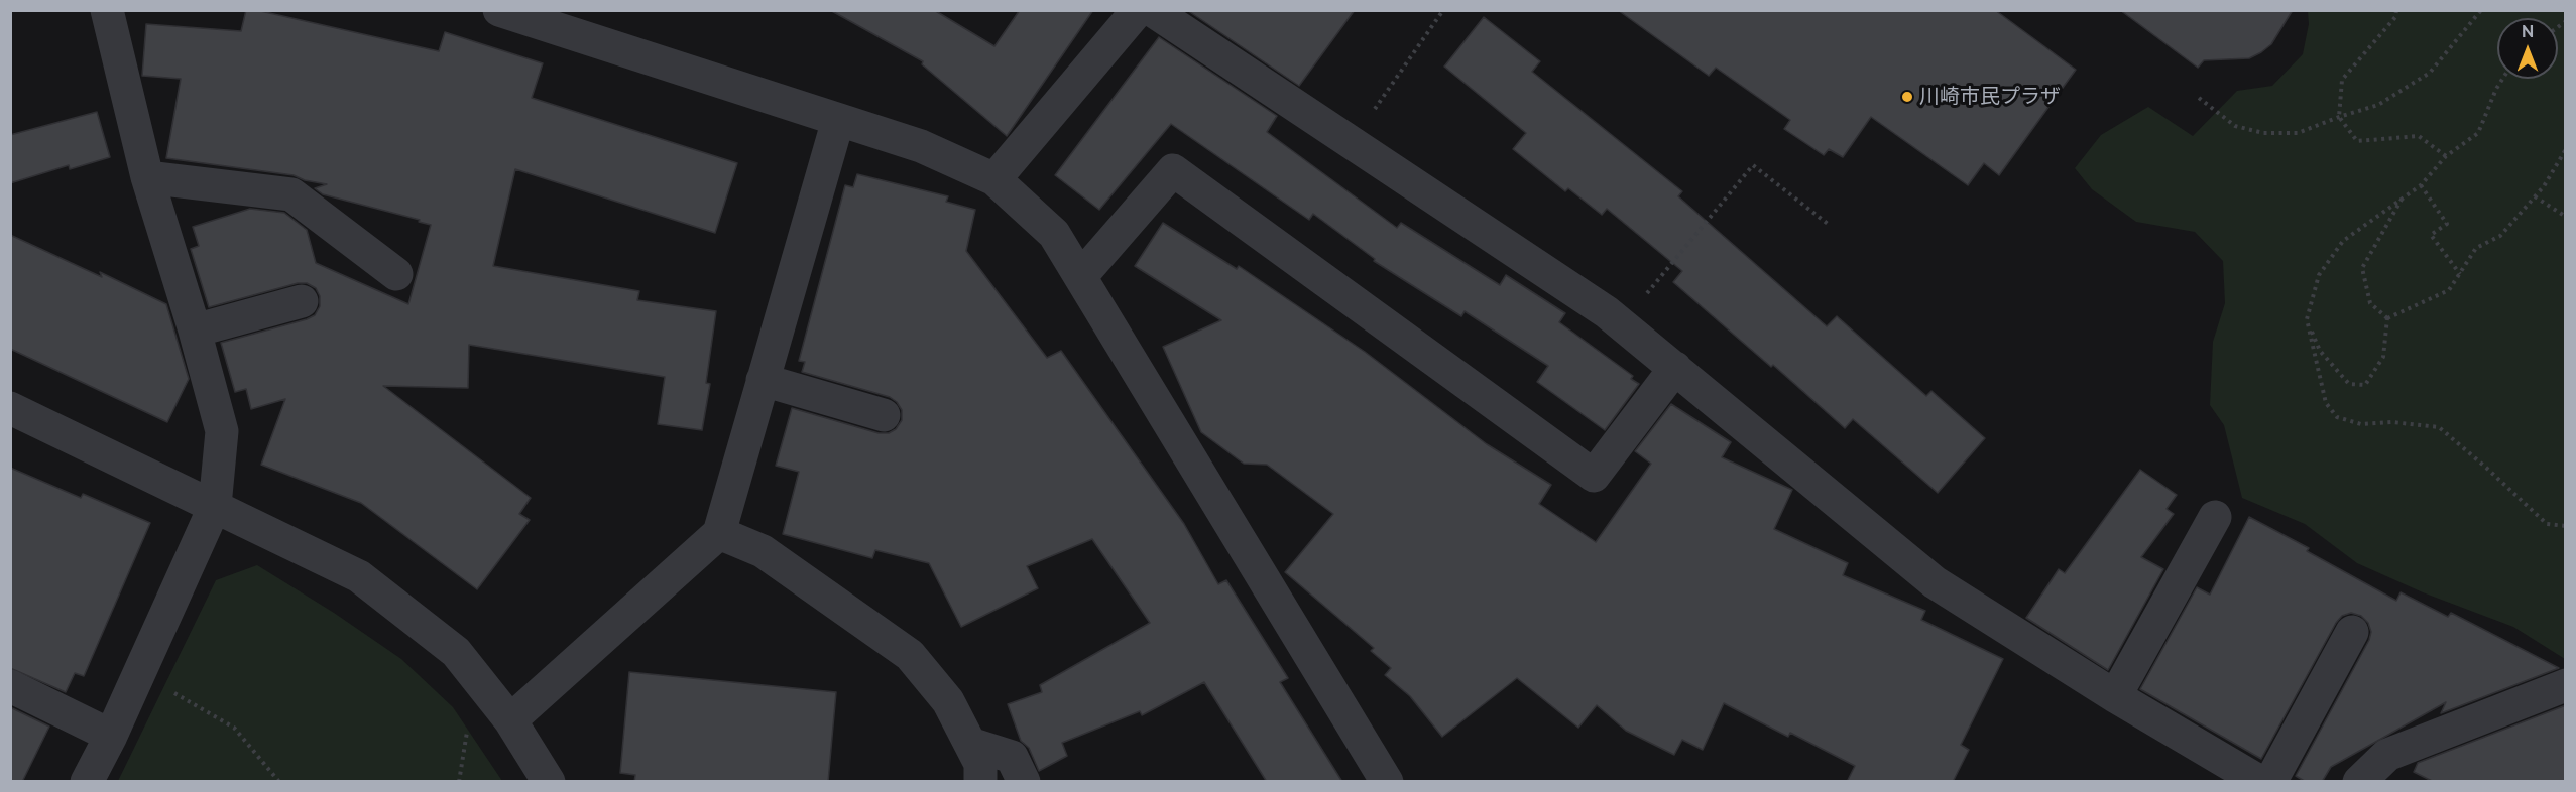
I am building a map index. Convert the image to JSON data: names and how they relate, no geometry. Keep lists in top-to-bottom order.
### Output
{
  "places": ["川崎市民プラザ"],
  "north": "top"
}
